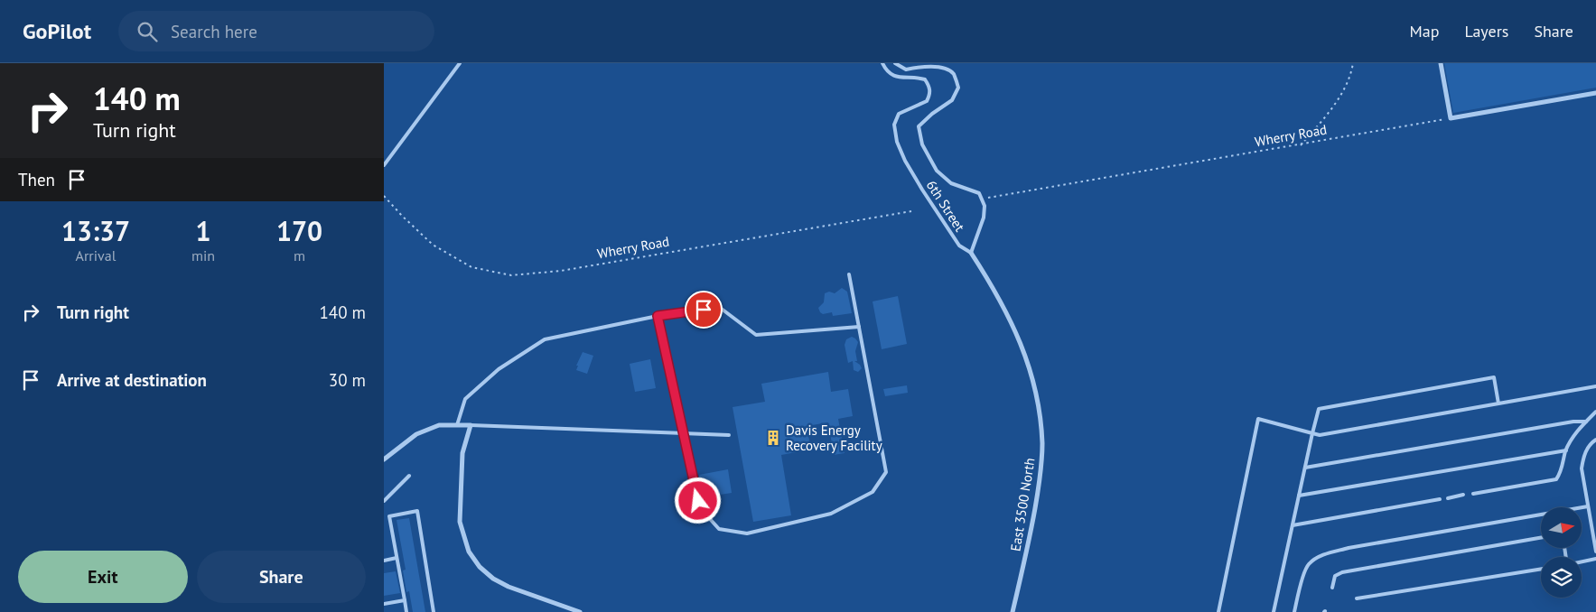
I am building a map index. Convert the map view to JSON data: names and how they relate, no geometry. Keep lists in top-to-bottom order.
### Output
{
  "streets": {
    "street": ["East 3500 North"],
    "lane": ["6th Street"],
    "path": ["Wherry Road"]
  },
  "crossings": [
    ["6th Street", "East 3500 North"]
  ],
  "places": {
    "building": ["Davis Energy Recovery Facility"]
  },
  "north": "right",
  "page": {
    "header": "GoPilot",
    "search": "Search here",
    "nav": ["Map", "Layers", "Share"],
    "turn": ["140 m", "Turn right"],
    "then": "Then",
    "eta": [
      "13:37",
      "Arrival",
      "1",
      "min",
      "170",
      "m"
    ],
    "list": [
      {
        "name": "Turn right",
        "value": "140 m"
      },
      {
        "name": "Arrive at destination",
        "value": "30 m"
      }
    ],
    "buttons": ["Exit", "Share"]
  }
}
